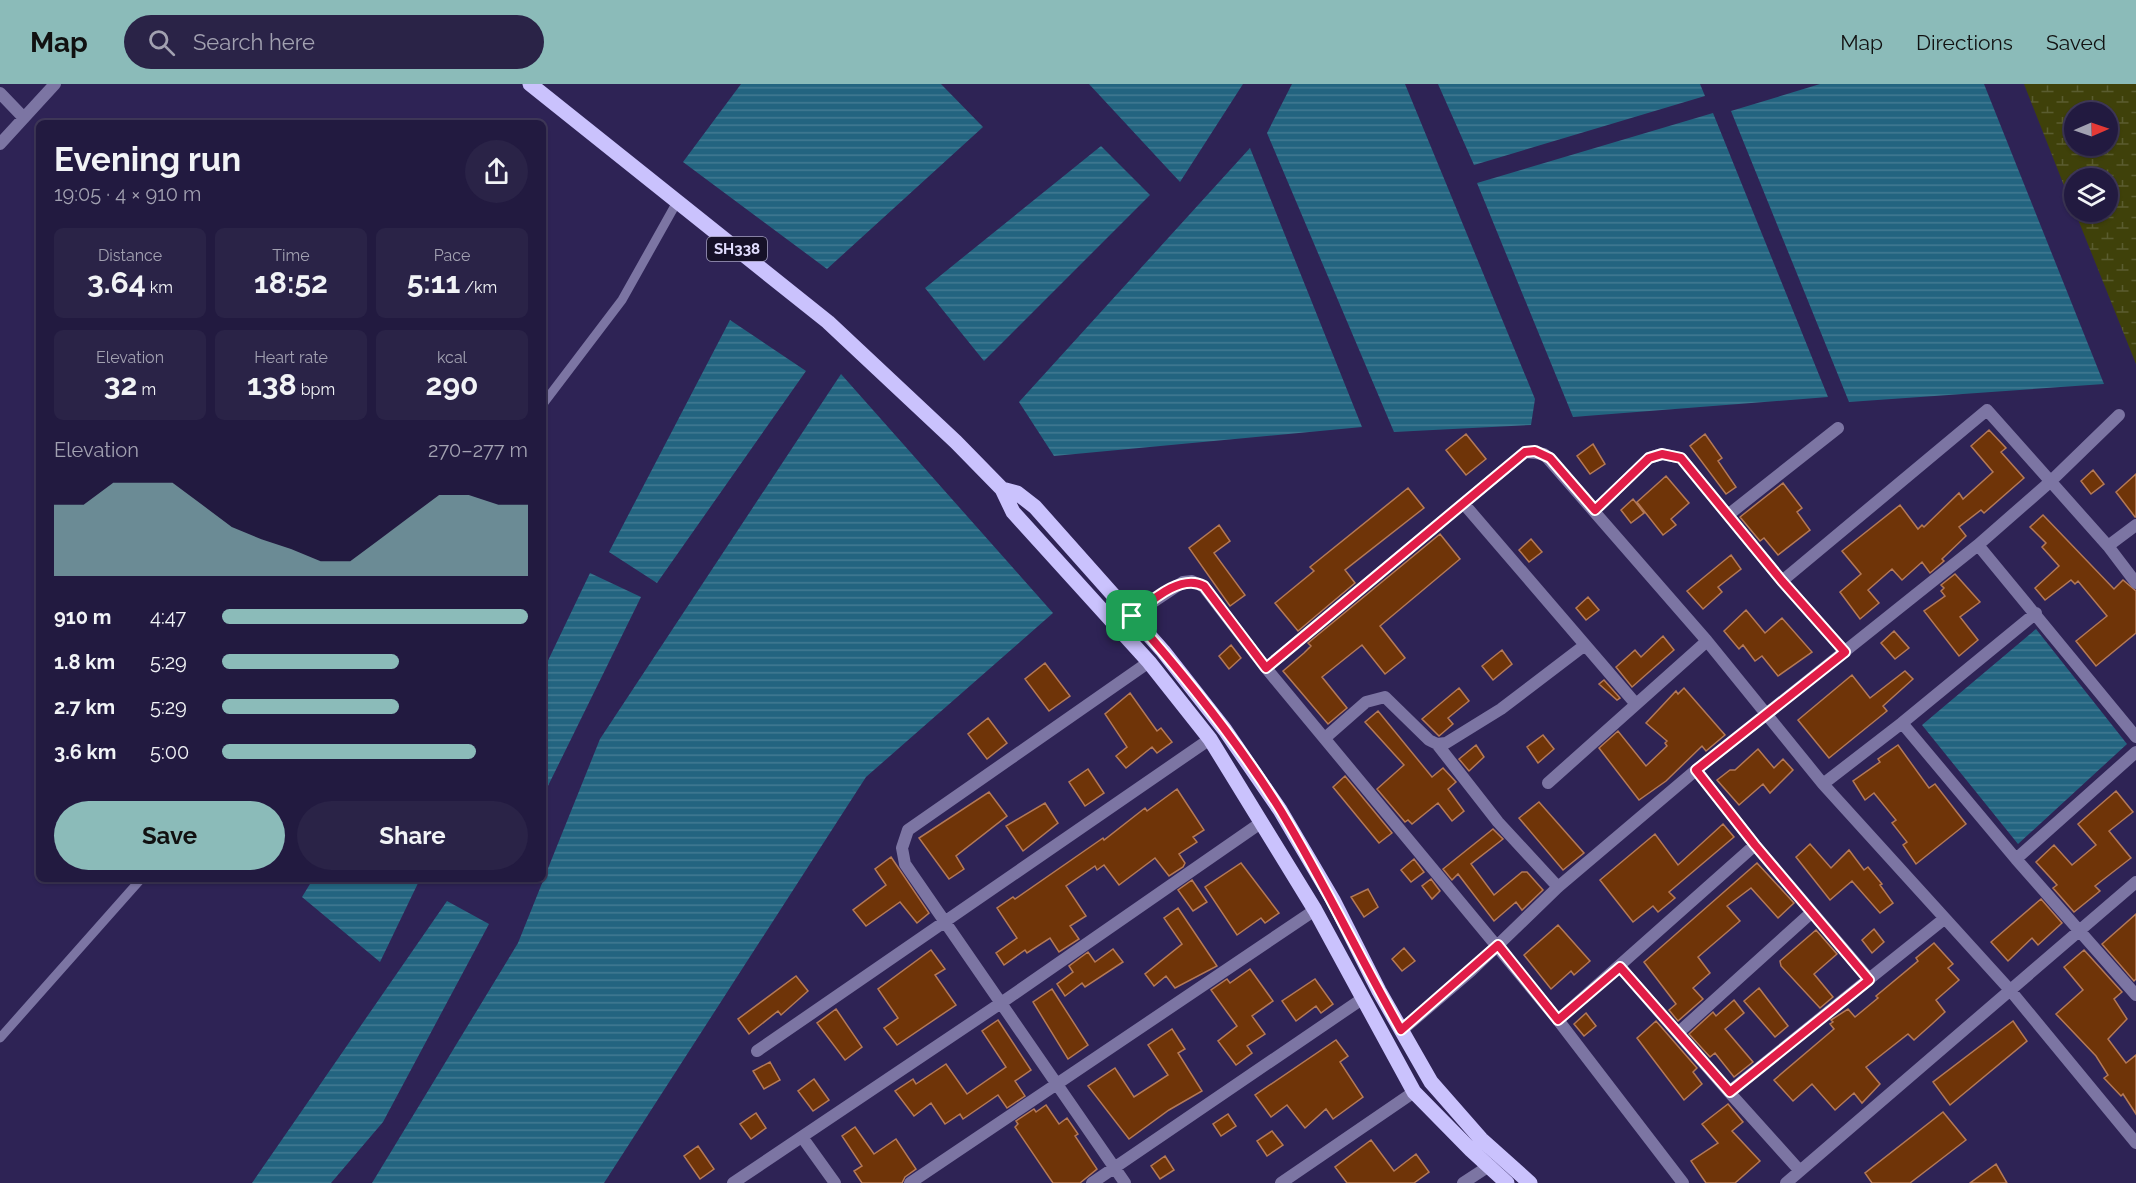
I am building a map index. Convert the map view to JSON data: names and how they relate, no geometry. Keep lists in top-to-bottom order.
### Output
{
  "streets": {
    "main road": ["SH338"]
  },
  "north": "right",
  "page": {
    "header": "Map",
    "search": "Search here",
    "nav": ["Map", "Directions", "Saved"],
    "heading": ["Evening run", "19:05 · 4 × 910 m"],
    "stats": [
      ["Distance", "3.64 km"],
      ["Time", "18:52"],
      ["Pace", "5:11 /km"],
      ["Elevation", "32 m"],
      ["Heart rate", "138 bpm"],
      ["kcal", "290"]
    ],
    "chart": ["Elevation", "270–277 m"],
    "list": [
      {
        "name": "910 m",
        "note": "4:47"
      },
      {
        "name": "1.8 km",
        "note": "5:29"
      },
      {
        "name": "2.7 km",
        "note": "5:29"
      },
      {
        "name": "3.6 km",
        "note": "5:00"
      }
    ],
    "buttons": ["Save", "Share"]
  }
}
